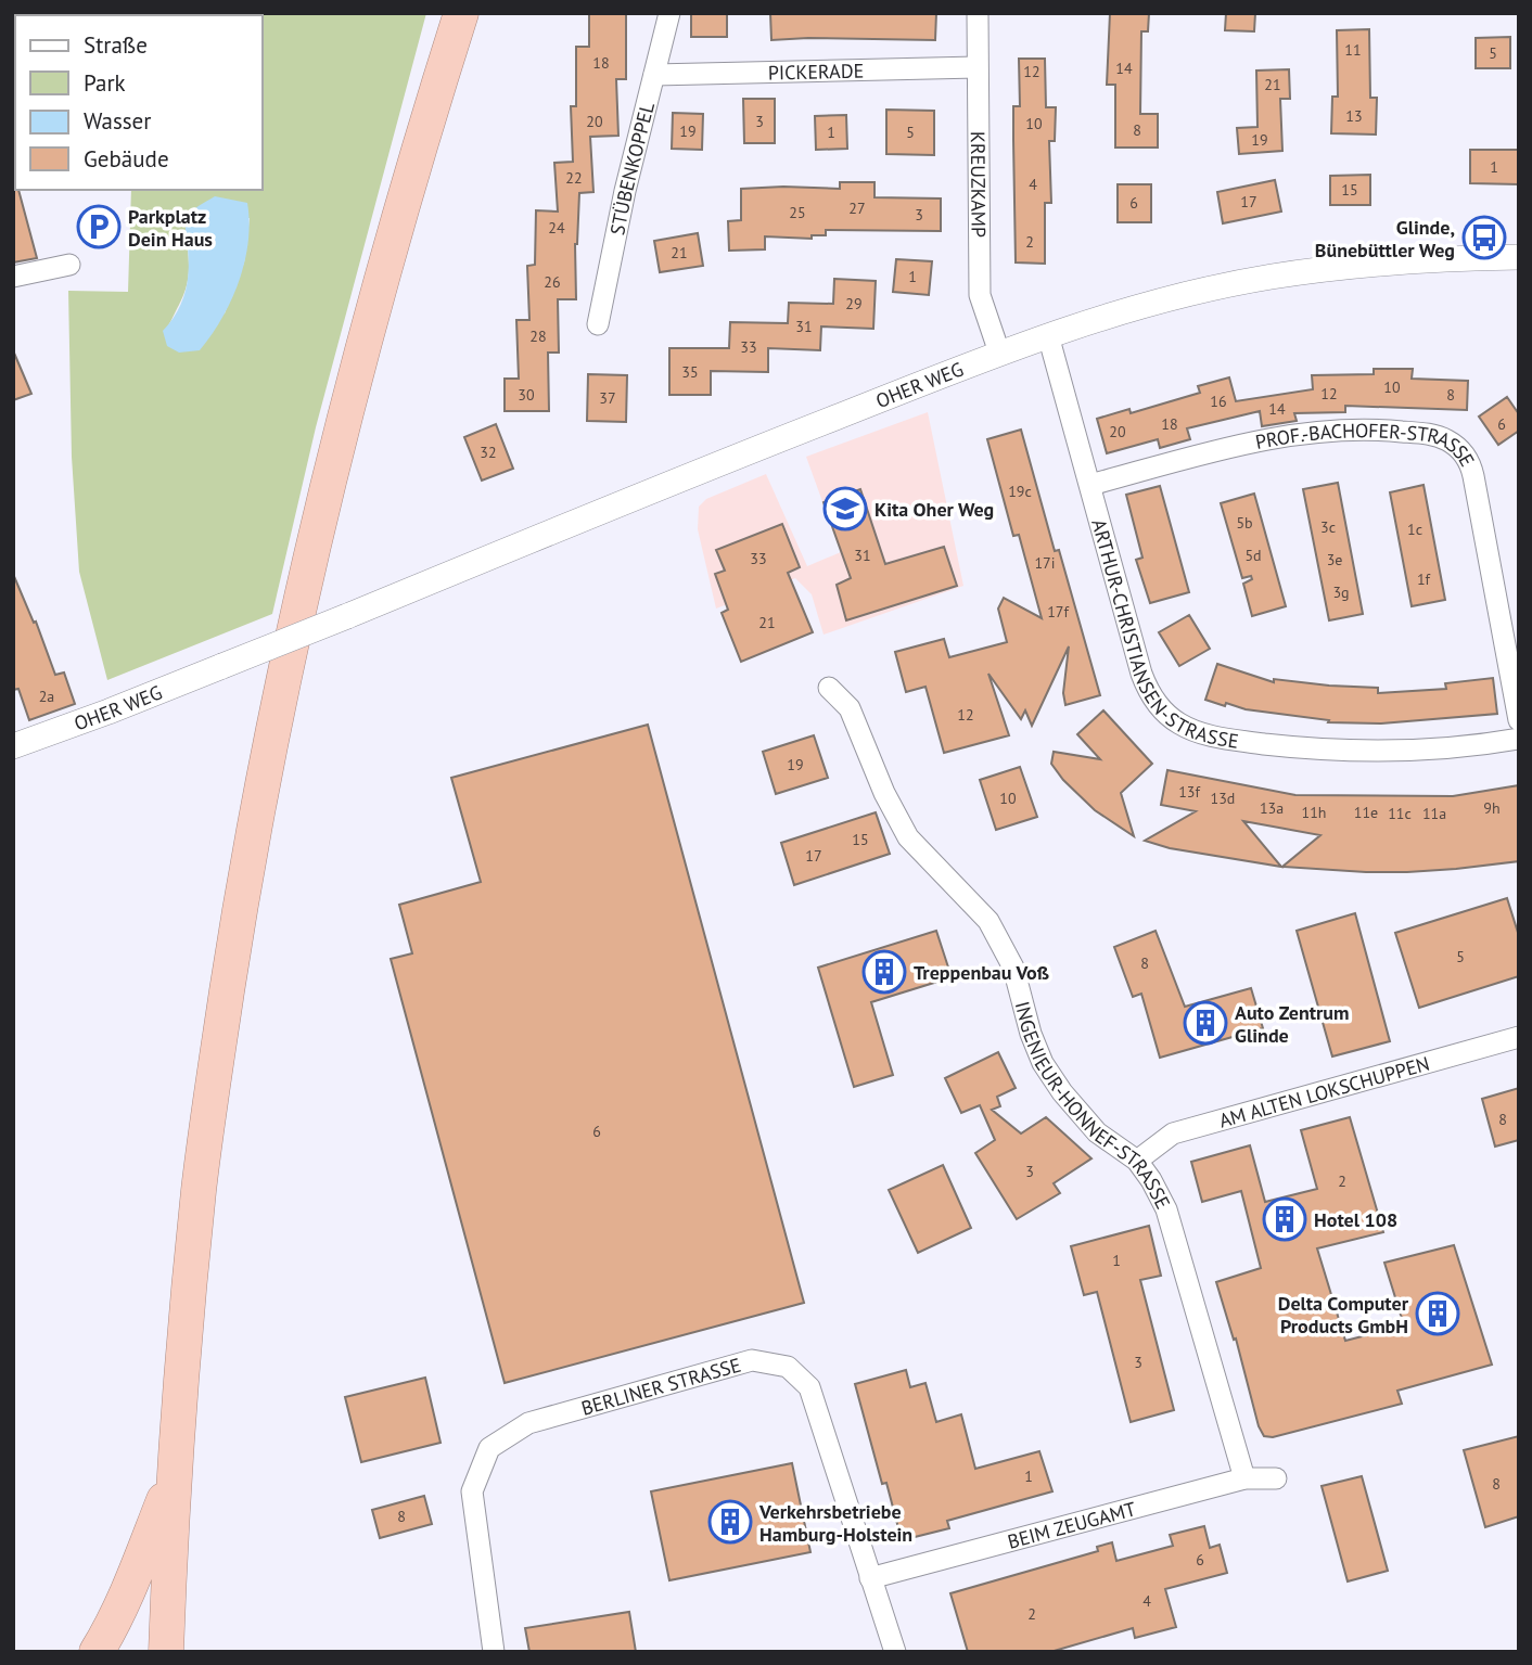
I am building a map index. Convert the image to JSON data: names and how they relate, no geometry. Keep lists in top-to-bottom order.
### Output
{
  "streets": {
    "street": [
      "PICKERADE",
      "STÜBENKOPPEL",
      "KREUZKAMP",
      "OHER WEG",
      "PROF.-BACHOFER-STRASSE",
      "ARTHUR-CHRISTIANSEN-STRASSE",
      "AM ALTEN LOKSCHUPPEN",
      "INGENIEUR-HONNEF-STRASSE",
      "BERLINER STRASSE",
      "BEIM ZEUGAMT"
    ]
  },
  "crossings": [
    ["PICKERADE", "STÜBENKOPPEL"],
    ["PICKERADE", "KREUZKAMP"],
    ["KREUZKAMP", "OHER WEG"],
    ["OHER WEG", "ARTHUR-CHRISTIANSEN-STRASSE"],
    ["PROF.-BACHOFER-STRASSE", "ARTHUR-CHRISTIANSEN-STRASSE"],
    ["AM ALTEN LOKSCHUPPEN", "INGENIEUR-HONNEF-STRASSE"],
    ["INGENIEUR-HONNEF-STRASSE", "BEIM ZEUGAMT"],
    ["BERLINER STRASSE", "BEIM ZEUGAMT"]
  ],
  "places": {
    "parking": ["Parkplatz Dein Haus"],
    "bus stop": ["Glinde, Bünebüttler Weg"],
    "school or university": ["Kita Oher Weg"],
    "building": [
      "Treppenbau Voß",
      "Auto Zentrum Glinde",
      "Hotel 108",
      "Delta Computer Products GmbH",
      "Verkehrsbetriebe Hamburg-Holstein"
    ]
  },
  "house_numbers": [
    "11",
    "5",
    "18",
    "14",
    "12",
    "21",
    "13",
    "20",
    "3",
    "10",
    "8",
    "19",
    "1",
    "5",
    "19",
    "1",
    "22",
    "4",
    "15",
    "17",
    "6",
    "27",
    "25",
    "3",
    "24",
    "2",
    "21",
    "1",
    "26",
    "29",
    "31",
    "28",
    "33",
    "35",
    "10",
    "12",
    "30",
    "8",
    "37",
    "16",
    "14",
    "18",
    "6",
    "20",
    "32",
    "19c",
    "5b",
    "3c",
    "1c",
    "31",
    "5d",
    "33",
    "3e",
    "17i",
    "1f",
    "3g",
    "17f",
    "21",
    "2a",
    "12",
    "19",
    "13f",
    "10",
    "13d",
    "13a",
    "9h",
    "11h",
    "11e",
    "11c",
    "11a",
    "15",
    "17",
    "5",
    "8",
    "8",
    "6",
    "3",
    "2",
    "1",
    "3",
    "1",
    "8",
    "8",
    "6",
    "4",
    "2"
  ],
  "legend": [
    "Straße",
    "Park",
    "Wasser",
    "Gebäude"
  ]
}
